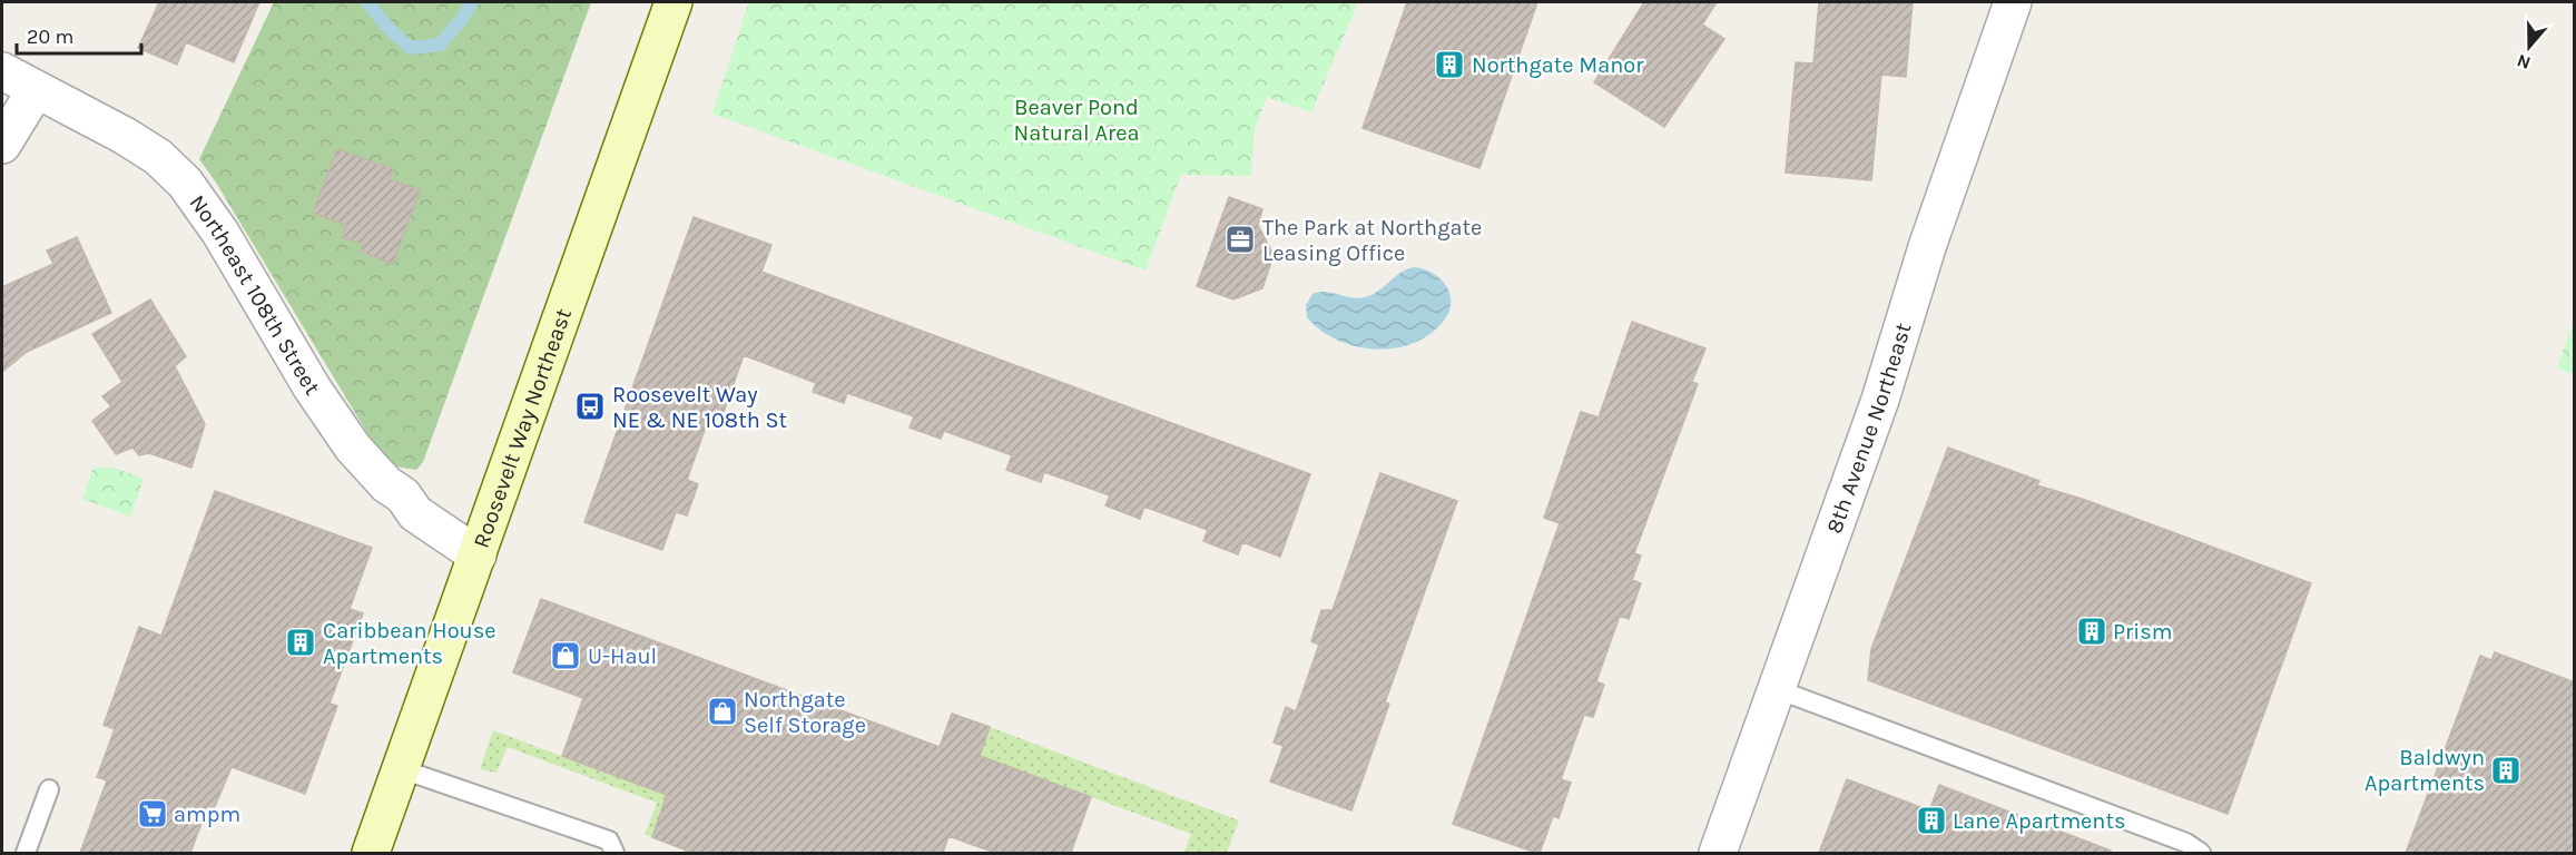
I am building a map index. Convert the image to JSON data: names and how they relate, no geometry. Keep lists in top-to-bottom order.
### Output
{
  "streets": {
    "main road": ["Roosevelt Way Northeast"],
    "street": ["Northeast 108th Street", "8th Avenue Northeast"]
  },
  "crossings": [
    ["Northeast 108th Street", "Roosevelt Way Northeast"]
  ],
  "parks": ["Beaver Pond Natural Area"],
  "places": {
    "building": [
      "Northgate Manor",
      "Prism",
      "Caribbean House Apartments",
      "Baldwyn Apartments",
      "Lane Apartments"
    ],
    "office": ["The Park at Northgate Leasing Office"],
    "bus stop": ["Roosevelt Way NE & NE 108th St"],
    "shop": ["U-Haul", "Northgate Self Storage"],
    "supermarket": ["ampm"]
  },
  "scale_bar": "20 m",
  "north": "bottom"
}
